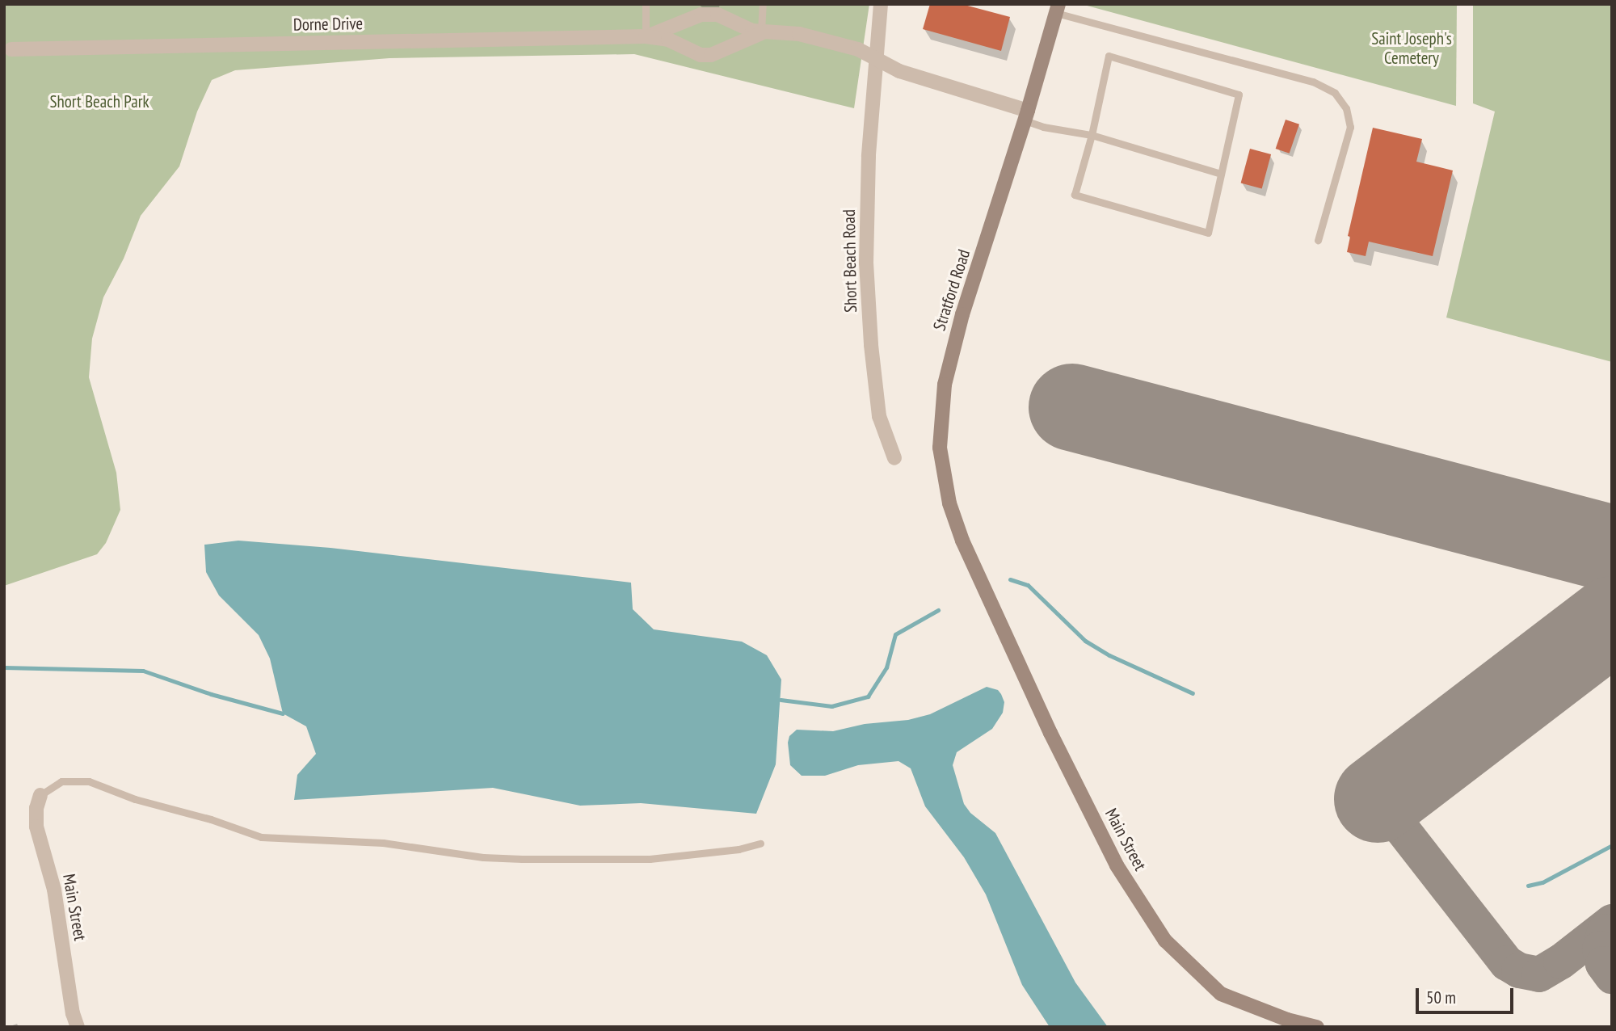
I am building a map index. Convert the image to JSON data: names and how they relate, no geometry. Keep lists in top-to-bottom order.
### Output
{
  "streets": {
    "main road": ["Stratford Road", "Main Street"],
    "street": ["Dorne Drive", "Short Beach Road"]
  },
  "crossings": [
    ["Dorne Drive", "Short Beach Road"],
    ["Stratford Road", "Main Street"]
  ],
  "parks": ["Saint Joseph's Cemetery", "Short Beach Park"],
  "scale_bar": "50 m"
}
